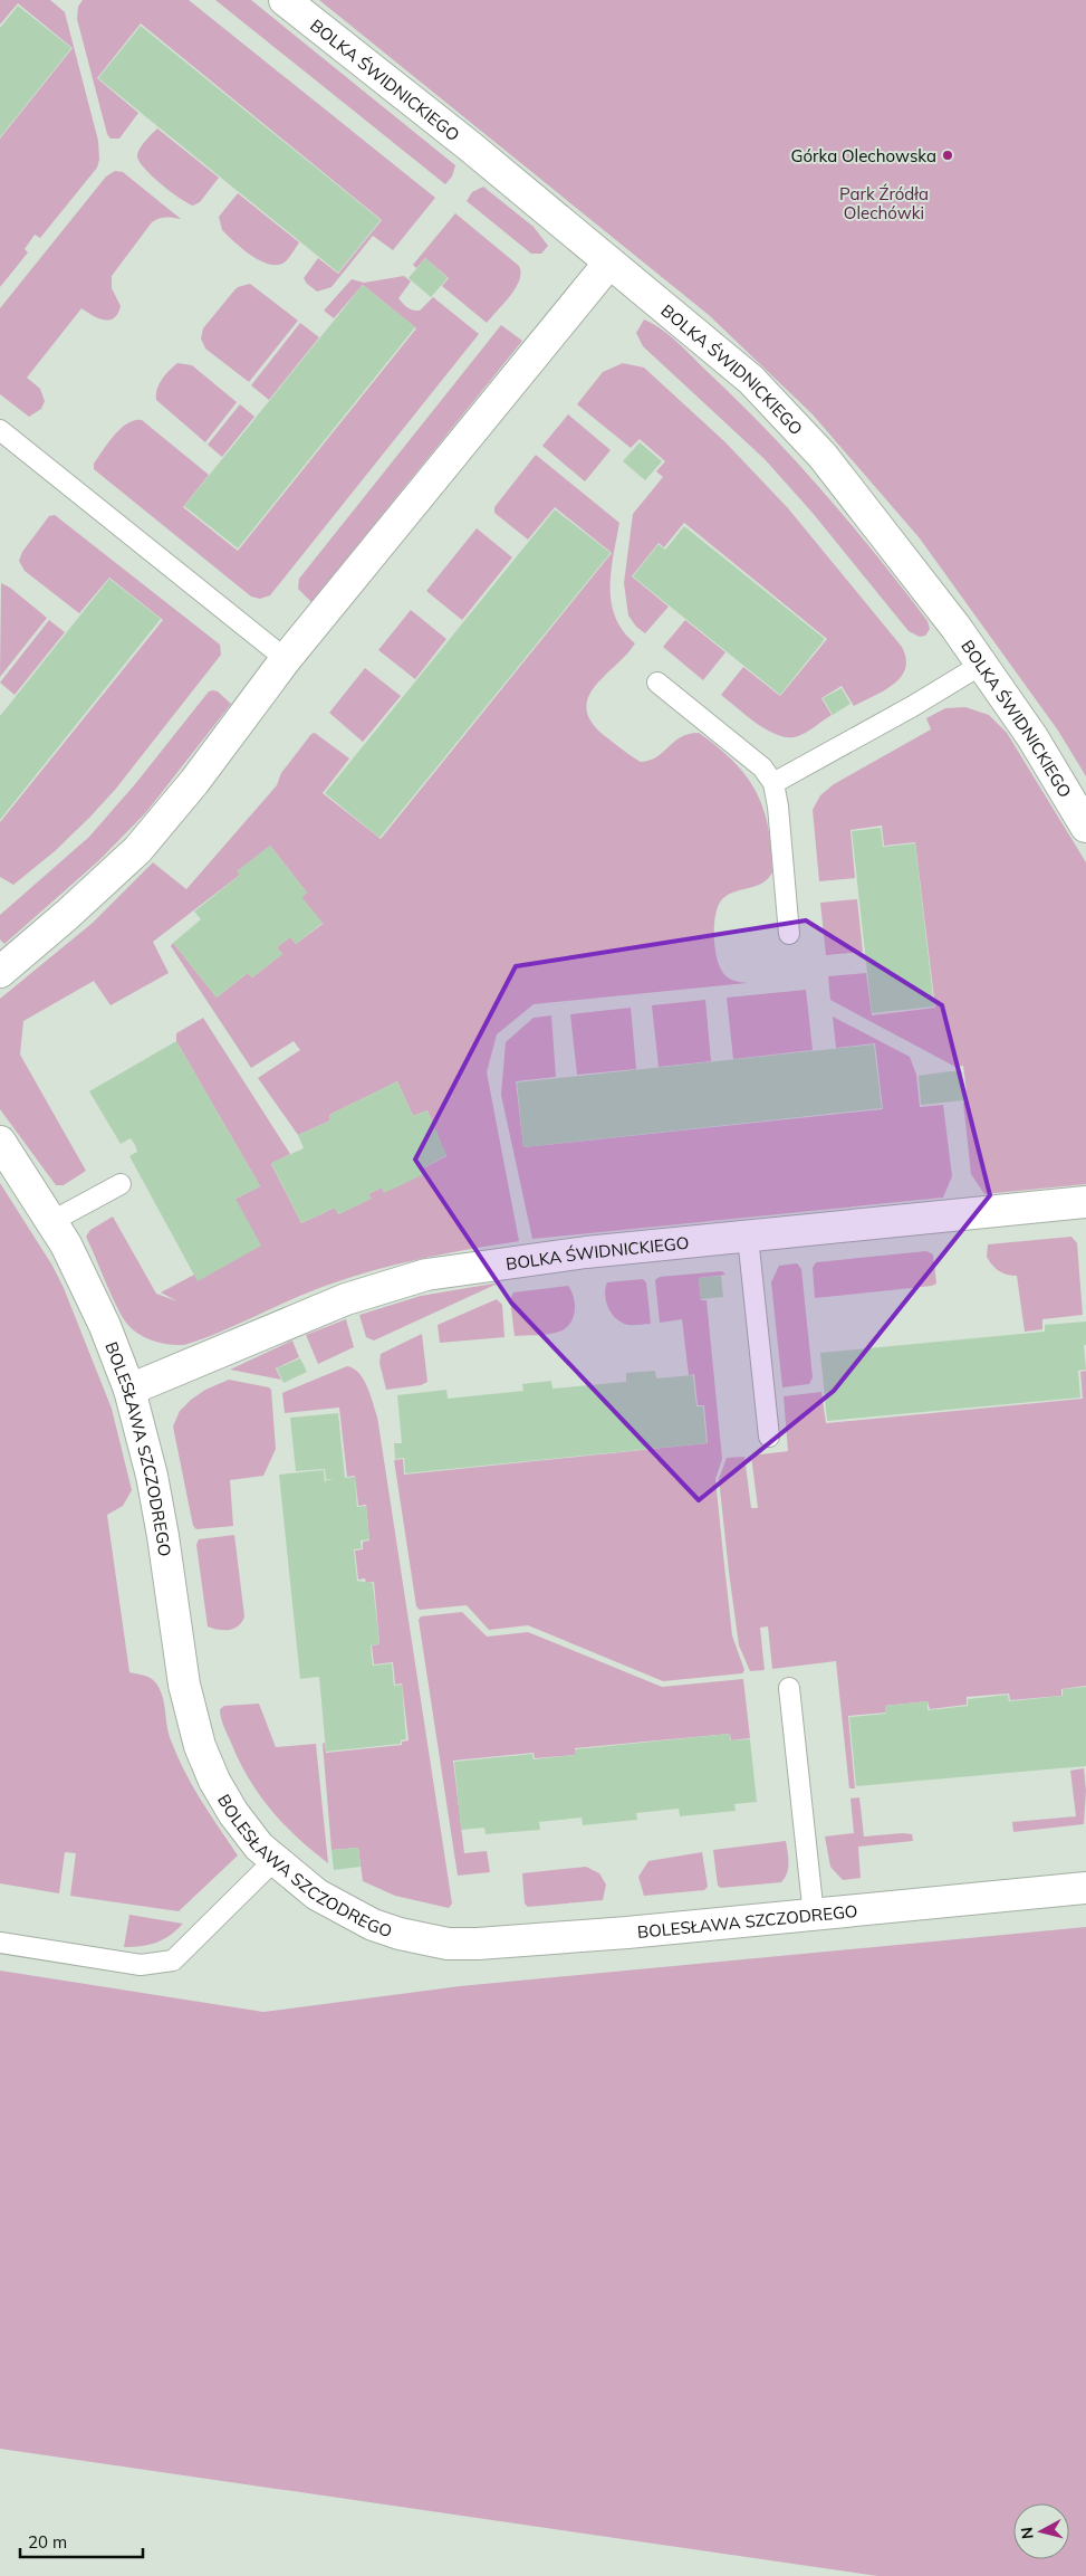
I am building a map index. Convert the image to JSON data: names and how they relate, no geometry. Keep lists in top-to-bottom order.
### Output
{
  "streets": {
    "street": ["BOLKA ŚWIDNICKIEGO", "BOLESŁAWA SZCZODREGO"]
  },
  "crossings": [
    ["BOLKA ŚWIDNICKIEGO", "BOLESŁAWA SZCZODREGO"]
  ],
  "parks": ["Park Źródła Olechówki"],
  "places": ["Górka Olechowska"],
  "scale_bar": "20 m",
  "north": "left"
}
